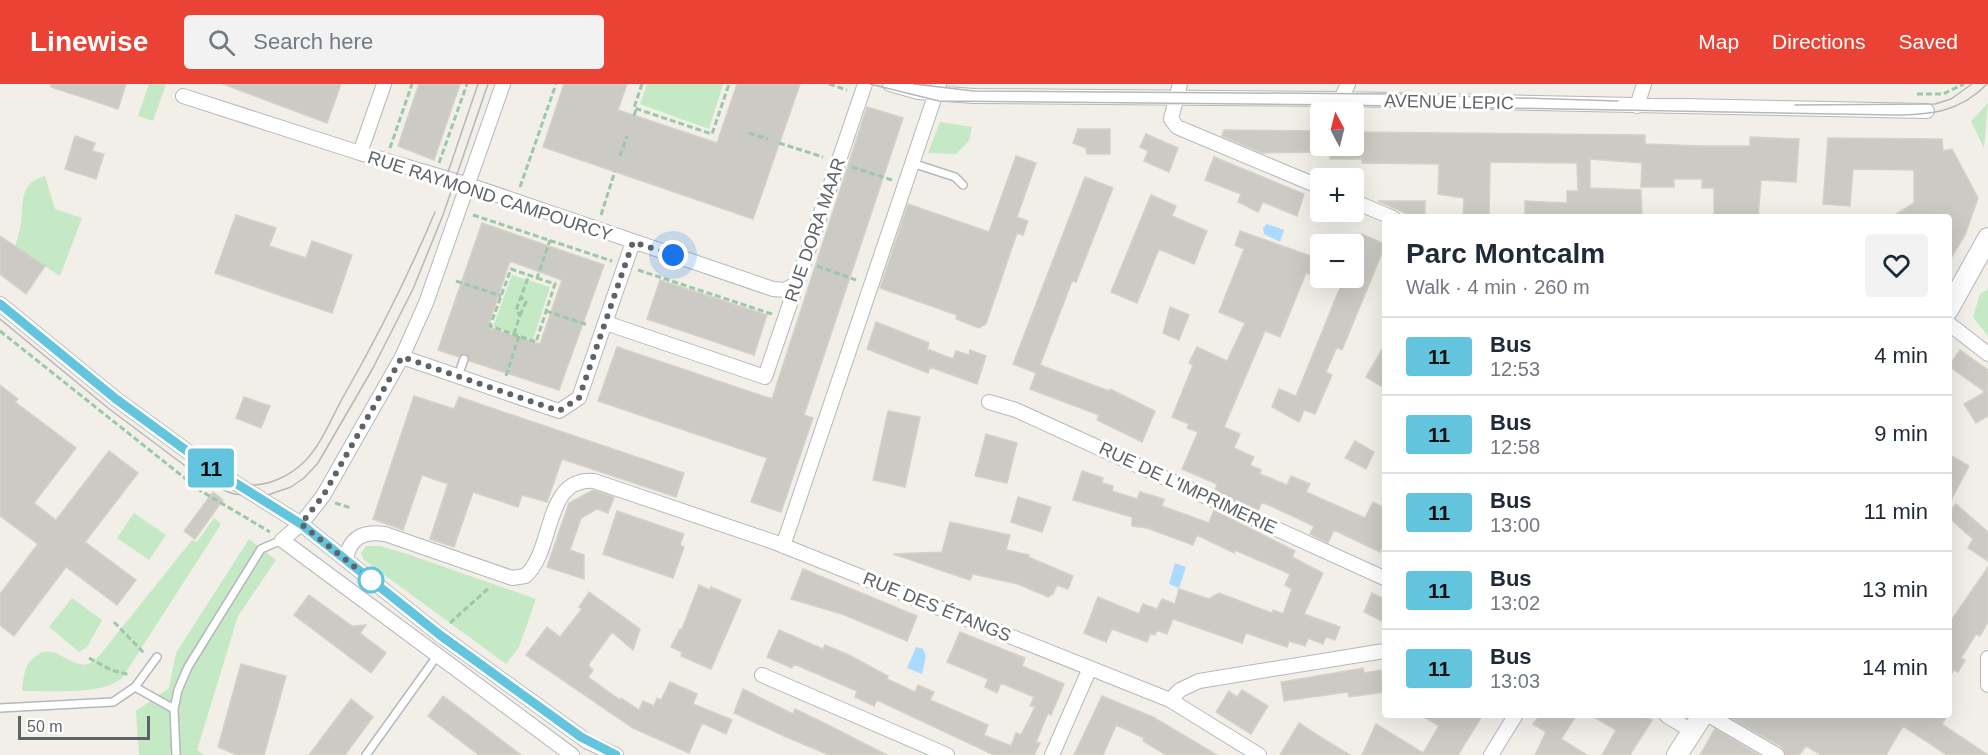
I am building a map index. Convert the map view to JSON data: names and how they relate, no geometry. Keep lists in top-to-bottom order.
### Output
{
  "streets": {
    "street": [
      "AVENUE LEPIC",
      "RUE RAYMOND CAMPOURCY",
      "RUE DORA MAAR",
      "RUE DE L'IMPRIMERIE",
      "RUE DES ÉTANGS"
    ]
  },
  "crossings": [
    ["RUE RAYMOND CAMPOURCY", "RUE DORA MAAR"]
  ],
  "lines": ["bus line 11"],
  "scale_bar": "50 m",
  "north": "top",
  "page": {
    "header": "Linewise",
    "search": "Search here",
    "nav": ["Map", "Directions", "Saved"],
    "on_map": "11",
    "map_buttons": ["+", "−"],
    "heading": ["Parc Montcalm", "Walk · 4 min · 260 m"],
    "list": [
      {
        "mark": "11",
        "name": "Bus",
        "note": "12:53",
        "value": "4 min"
      },
      {
        "mark": "11",
        "name": "Bus",
        "note": "12:58",
        "value": "9 min"
      },
      {
        "mark": "11",
        "name": "Bus",
        "note": "13:00",
        "value": "11 min"
      },
      {
        "mark": "11",
        "name": "Bus",
        "note": "13:02",
        "value": "13 min"
      },
      {
        "mark": "11",
        "name": "Bus",
        "note": "13:03",
        "value": "14 min"
      }
    ],
    "scale": "50 m"
  }
}
